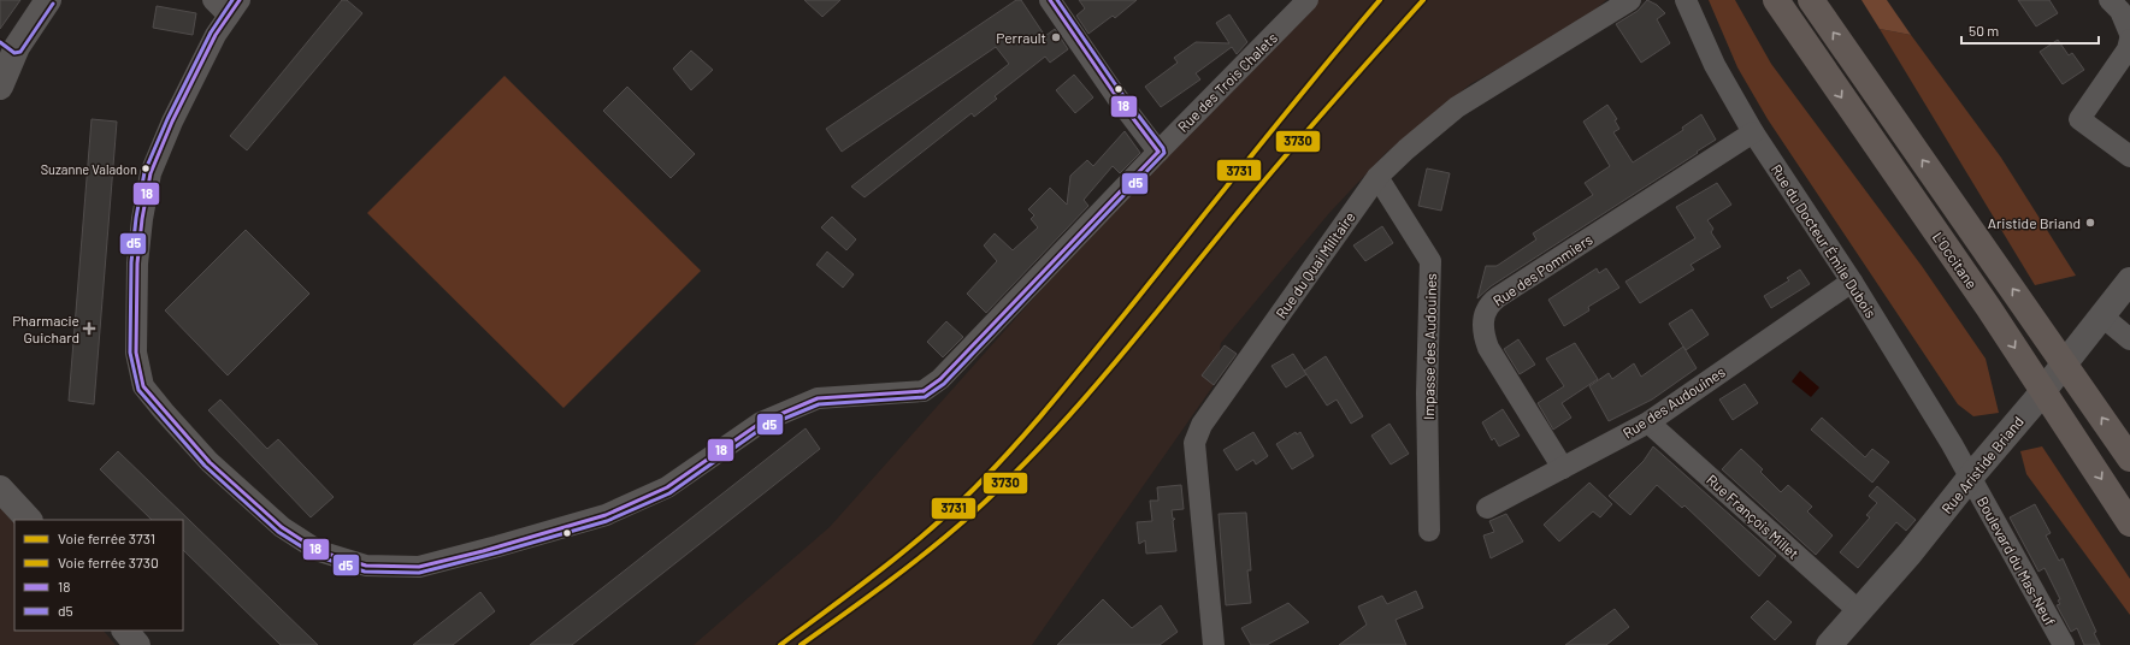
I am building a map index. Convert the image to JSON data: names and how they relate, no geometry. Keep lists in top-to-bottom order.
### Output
{
  "streets": {
    "highway": ["L'Occitane"],
    "street": [
      "Rue des Trois Chalets",
      "Rue du Docteur Émile Dubois",
      "Rue du Quai Militaire",
      "Rue des Pommiers",
      "Impasse des Audouines",
      "Rue des Audouines",
      "Rue Aristide Briand",
      "Rue François Millet",
      "Boulevard du Mas-Neuf"
    ]
  },
  "crossings": [
    ["Rue du Docteur Émile Dubois", "Rue des Pommiers"],
    ["Rue du Docteur Émile Dubois", "Rue des Audouines"],
    ["Rue du Docteur Émile Dubois", "Rue Aristide Briand"],
    ["Rue du Docteur Émile Dubois", "Boulevard du Mas-Neuf"],
    ["Rue du Quai Militaire", "Impasse des Audouines"],
    ["Rue des Pommiers", "Rue des Audouines"],
    ["Rue des Audouines", "Rue François Millet"],
    ["Rue Aristide Briand", "Rue François Millet"],
    ["Rue Aristide Briand", "Boulevard du Mas-Neuf"]
  ],
  "places": {
    "other": ["Perrault", "Suzanne Valadon", "Aristide Briand"],
    "health": ["Pharmacie Guichard"]
  },
  "lines": [
    "rail line 3731",
    "rail line 3730",
    "transit line 18",
    "transit line d5"
  ],
  "legend": [
    "Voie ferrée 3731",
    "Voie ferrée 3730",
    "18",
    "d5"
  ],
  "scale_bar": "50 m"
}
